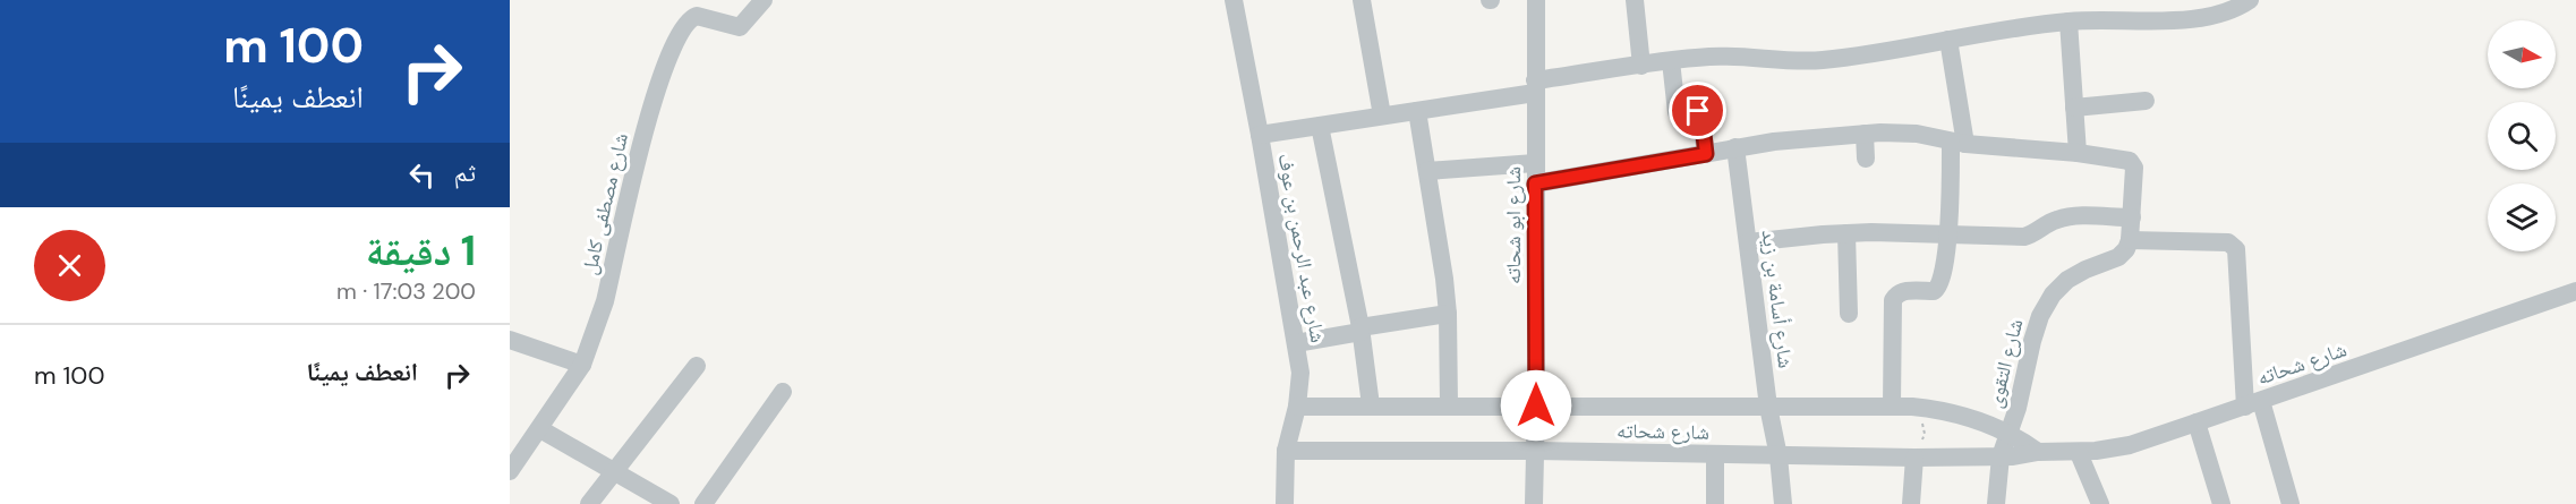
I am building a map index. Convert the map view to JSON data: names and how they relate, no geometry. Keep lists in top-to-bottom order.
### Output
{
  "streets": {
    "street": [
      "شارع مصطفى كامل",
      "شارع ابو شحاته",
      "شارع عبد الرحمن بن عوف",
      "شارع أسامة بن زيد",
      "شارع التقوى",
      "شارع شحاته"
    ]
  },
  "crossings": [
    ["شارع ابو شحاته", "شارع شحاته"],
    ["شارع عبد الرحمن بن عوف", "شارع شحاته"],
    ["شارع أسامة بن زيد", "شارع شحاته"],
    ["شارع التقوى", "شارع شحاته"]
  ],
  "north": "right",
  "page": {
    "turn": ["100 m", "انعطف يمينًا"],
    "then": "ثم",
    "heading": ["1 دقيقة", "200 m · 17:03"],
    "list": [
      {
        "name": "انعطف يمينًا",
        "value": "100 m"
      }
    ]
  }
}
